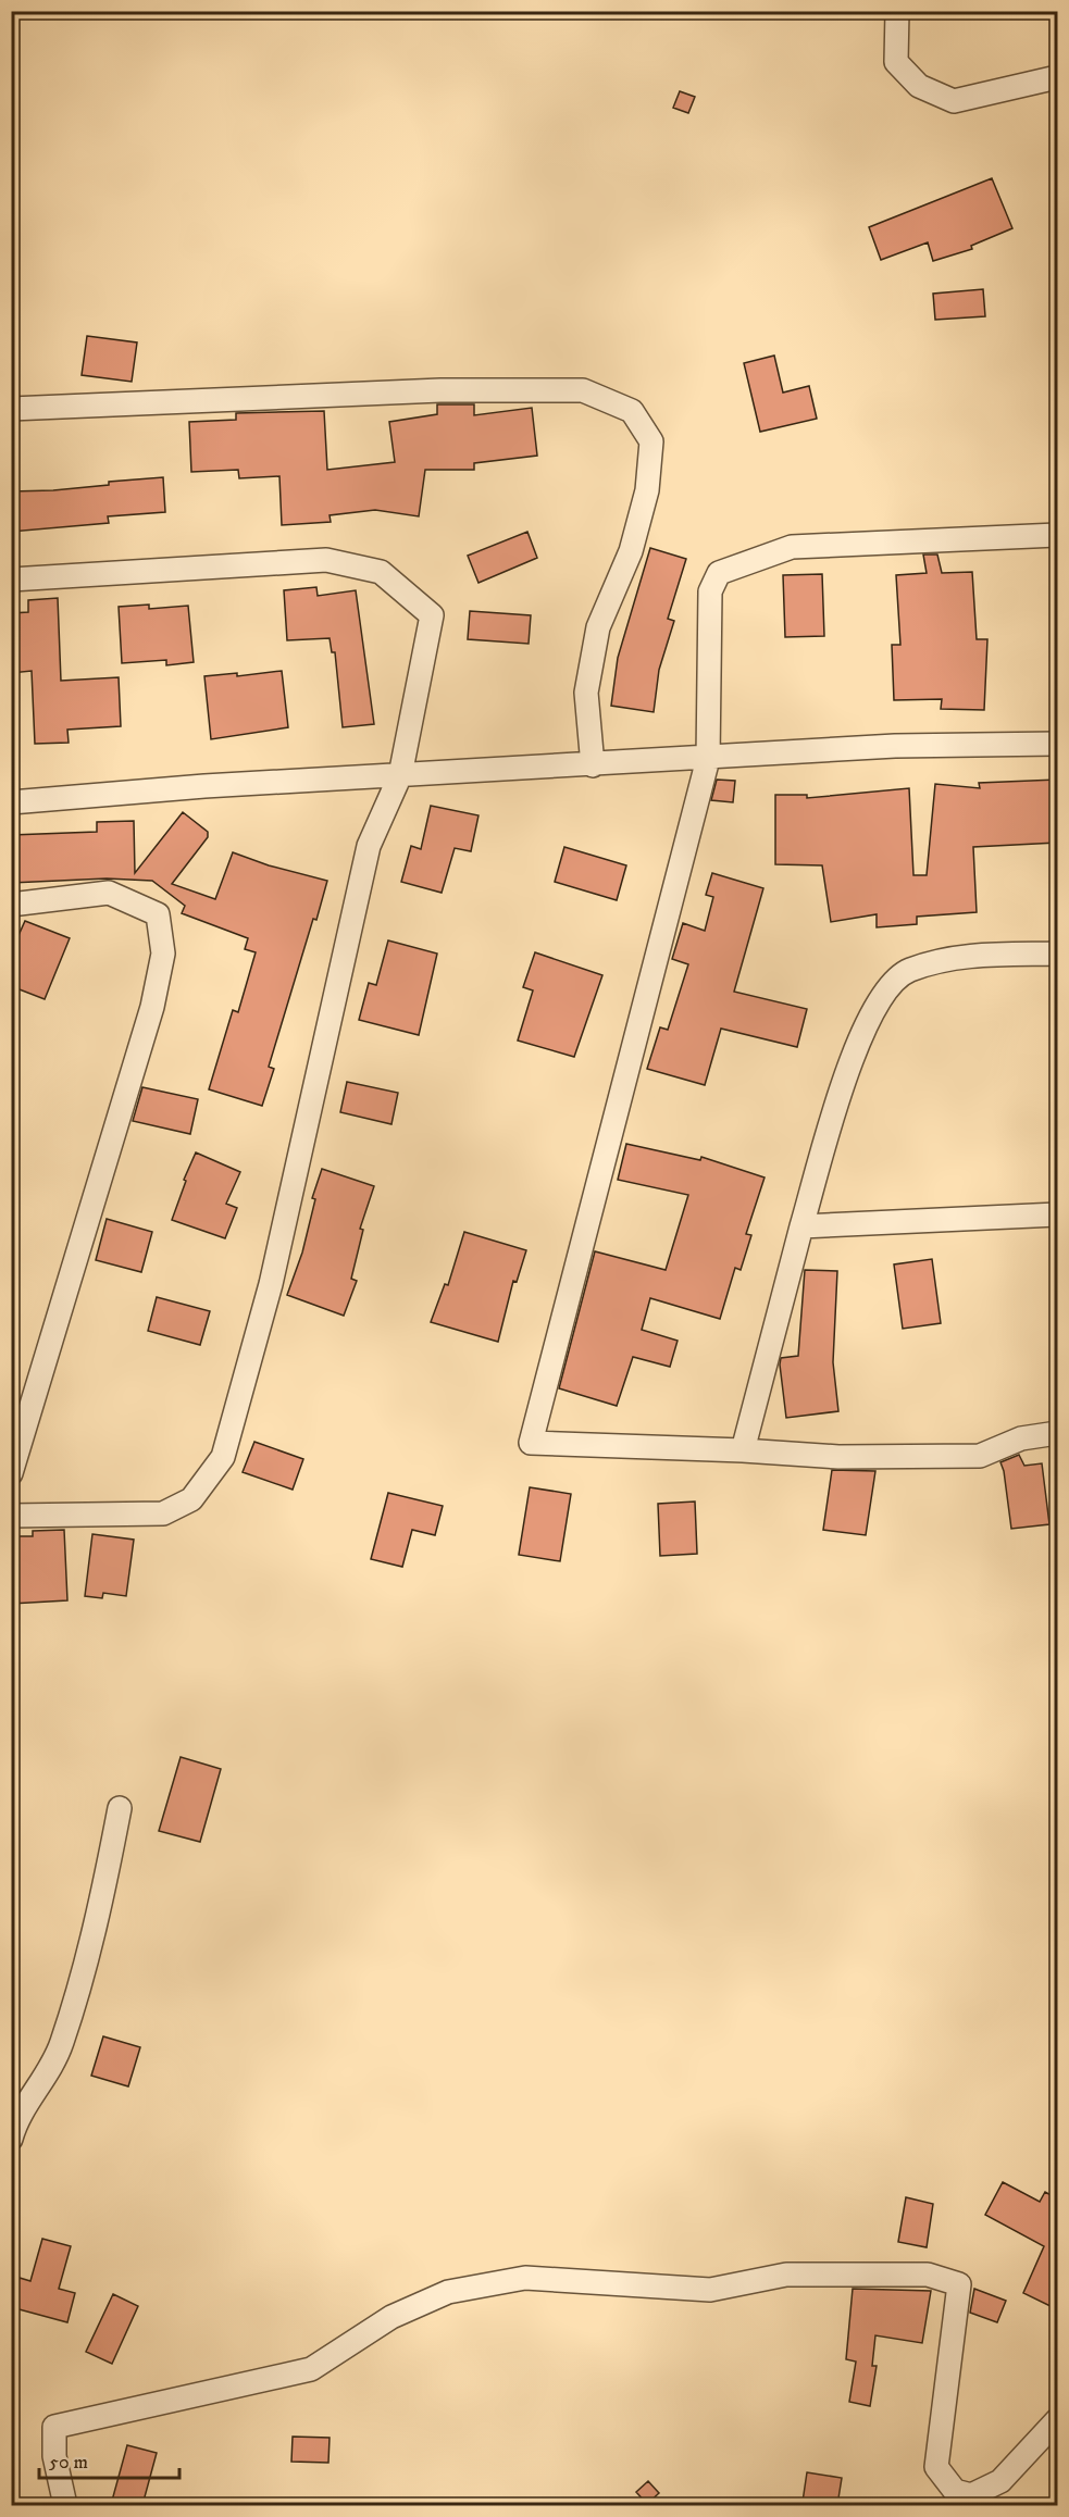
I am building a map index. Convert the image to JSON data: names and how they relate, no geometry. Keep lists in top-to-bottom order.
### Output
{
  "scale_bar": "50 m"
}
